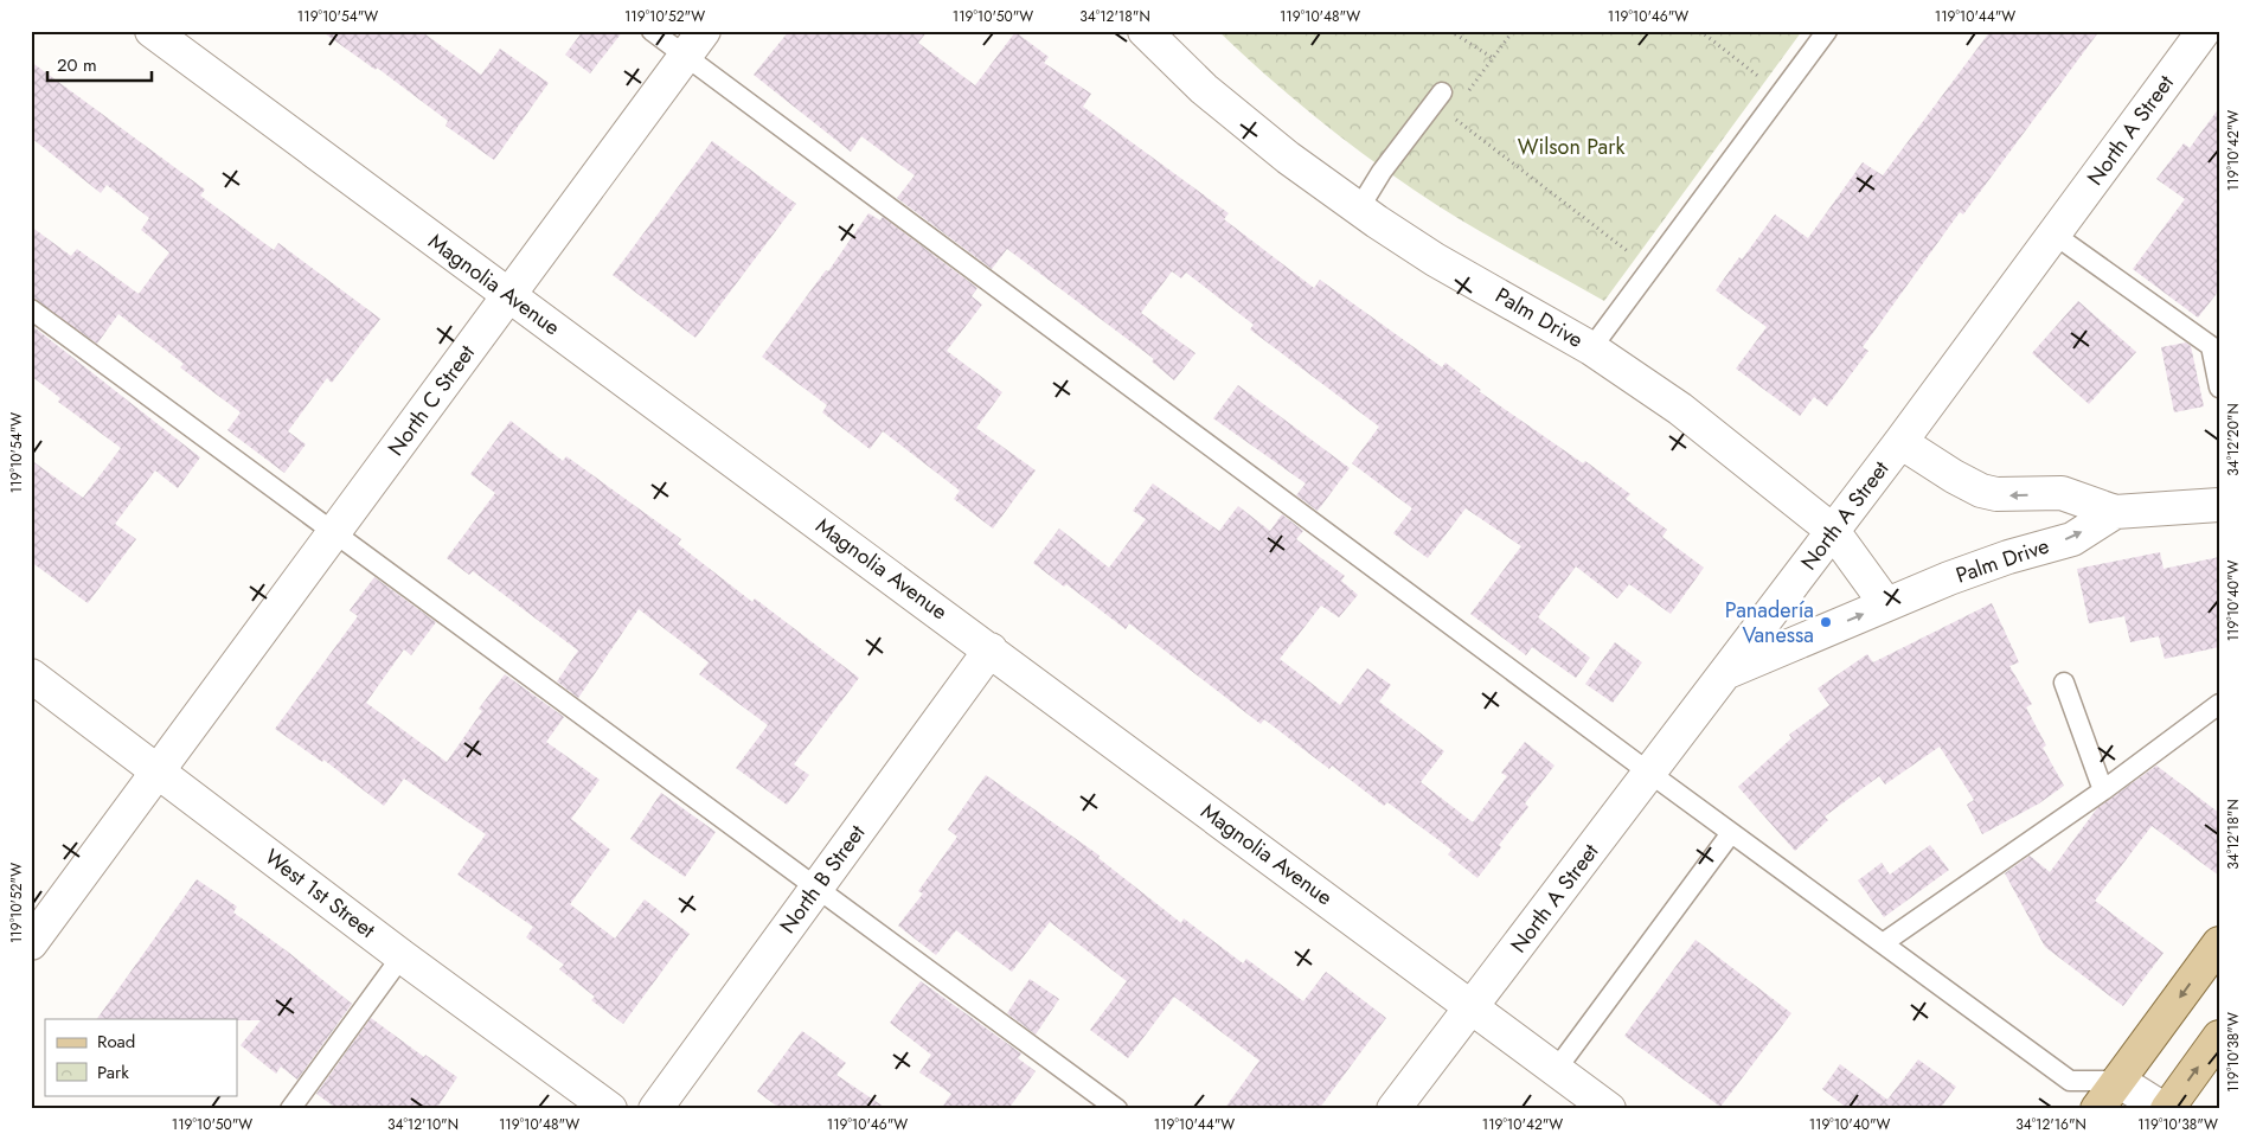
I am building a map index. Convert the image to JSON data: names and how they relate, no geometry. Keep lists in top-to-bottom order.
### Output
{
  "streets": {
    "street": [
      "North A Street",
      "Magnolia Avenue",
      "Palm Drive",
      "North C Street",
      "North B Street",
      "West 1st Street"
    ]
  },
  "crossings": [
    ["North A Street", "Magnolia Avenue"],
    ["North A Street", "Palm Drive"],
    ["Magnolia Avenue", "North C Street"],
    ["Magnolia Avenue", "North B Street"],
    ["North C Street", "West 1st Street"]
  ],
  "parks": ["Wilson Park"],
  "places": ["Panadería Vanessa"],
  "legend": ["Road", "Park"],
  "scale_bar": "20 m",
  "coordinates": [
    "119°10'54\"W",
    "119°10'52\"W",
    "119°10'50\"W",
    "34°12'18\"N",
    "119°10'48\"W",
    "119°10'46\"W",
    "119°10'44\"W",
    "119°10'42\"W",
    "34°12'20\"N",
    "119°10'40\"W",
    "119°10'38\"W",
    "34°12'10\"N",
    "34°12'16\"N"
  ]
}
